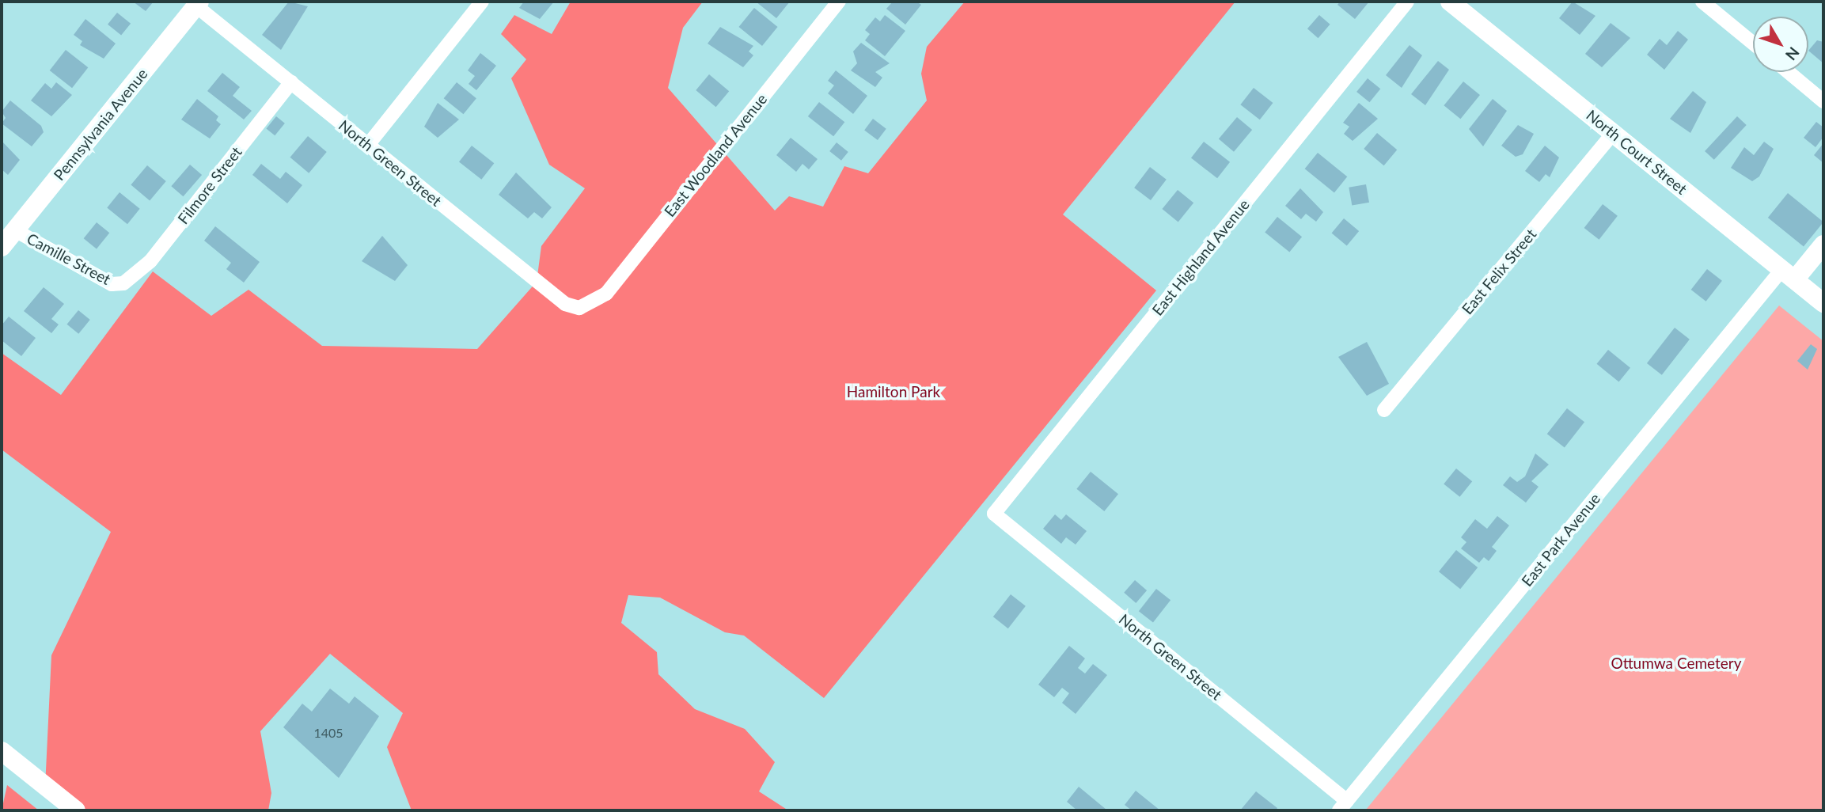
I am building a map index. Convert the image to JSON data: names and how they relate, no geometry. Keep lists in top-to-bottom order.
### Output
{
  "streets": {
    "main road": ["Pennsylvania Avenue", "North Court Street"],
    "street": [
      "East Woodland Avenue",
      "North Green Street",
      "Filmore Street",
      "East Highland Avenue",
      "Camille Street",
      "East Felix Street",
      "East Park Avenue"
    ]
  },
  "crossings": [
    ["Pennsylvania Avenue", "North Green Street"],
    ["Pennsylvania Avenue", "Camille Street"],
    ["North Court Street", "East Felix Street"],
    ["North Court Street", "East Park Avenue"],
    ["East Woodland Avenue", "North Green Street"],
    ["North Green Street", "Filmore Street"],
    ["North Green Street", "East Highland Avenue"],
    ["North Green Street", "East Park Avenue"],
    ["Filmore Street", "Camille Street"]
  ],
  "parks": ["Hamilton Park", "Ottumwa Cemetery"],
  "house_numbers": ["1405"],
  "north": "bottom right"
}
